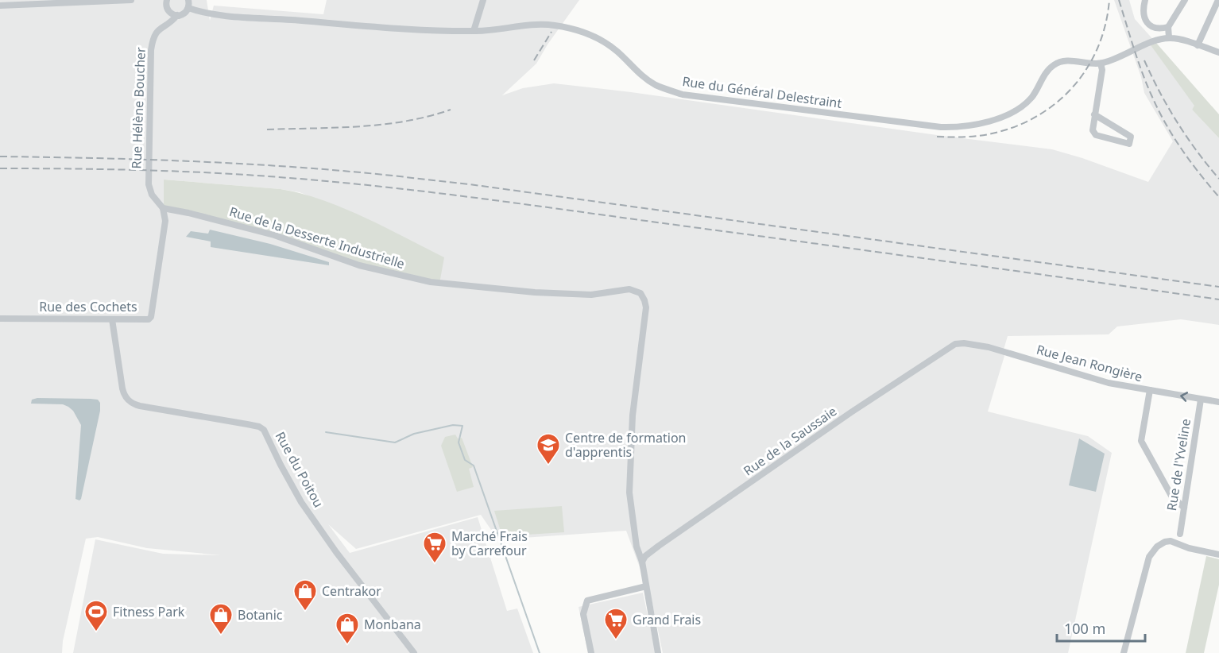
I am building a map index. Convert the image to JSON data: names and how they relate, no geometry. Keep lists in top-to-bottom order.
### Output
{
  "streets": {
    "street": [
      "Rue du Général Delestraint",
      "Rue Hélène Boucher",
      "Rue de la Desserte Industrielle",
      "Rue des Cochets",
      "Rue Jean Rongière",
      "Rue de la Saussaie",
      "Rue de l'Yveline",
      "Rue du Poitou"
    ]
  },
  "crossings": [
    ["Rue du Général Delestraint", "Rue Hélène Boucher"],
    ["Rue Hélène Boucher", "Rue de la Desserte Industrielle"],
    ["Rue Hélène Boucher", "Rue des Cochets"],
    ["Rue de la Desserte Industrielle", "Rue des Cochets"],
    ["Rue de la Desserte Industrielle", "Rue de la Saussaie"],
    ["Rue des Cochets", "Rue du Poitou"],
    ["Rue Jean Rongière", "Rue de la Saussaie"],
    ["Rue Jean Rongière", "Rue de l'Yveline"]
  ],
  "places": {
    "school or university": ["Centre de formation d'apprentis"],
    "supermarket": ["Marché Frais by Carrefour", "Grand Frais"],
    "shop": ["Centrakor", "Botanic", "Monbana"],
    "sports": ["Fitness Park"]
  },
  "scale_bar": "100 m"
}
